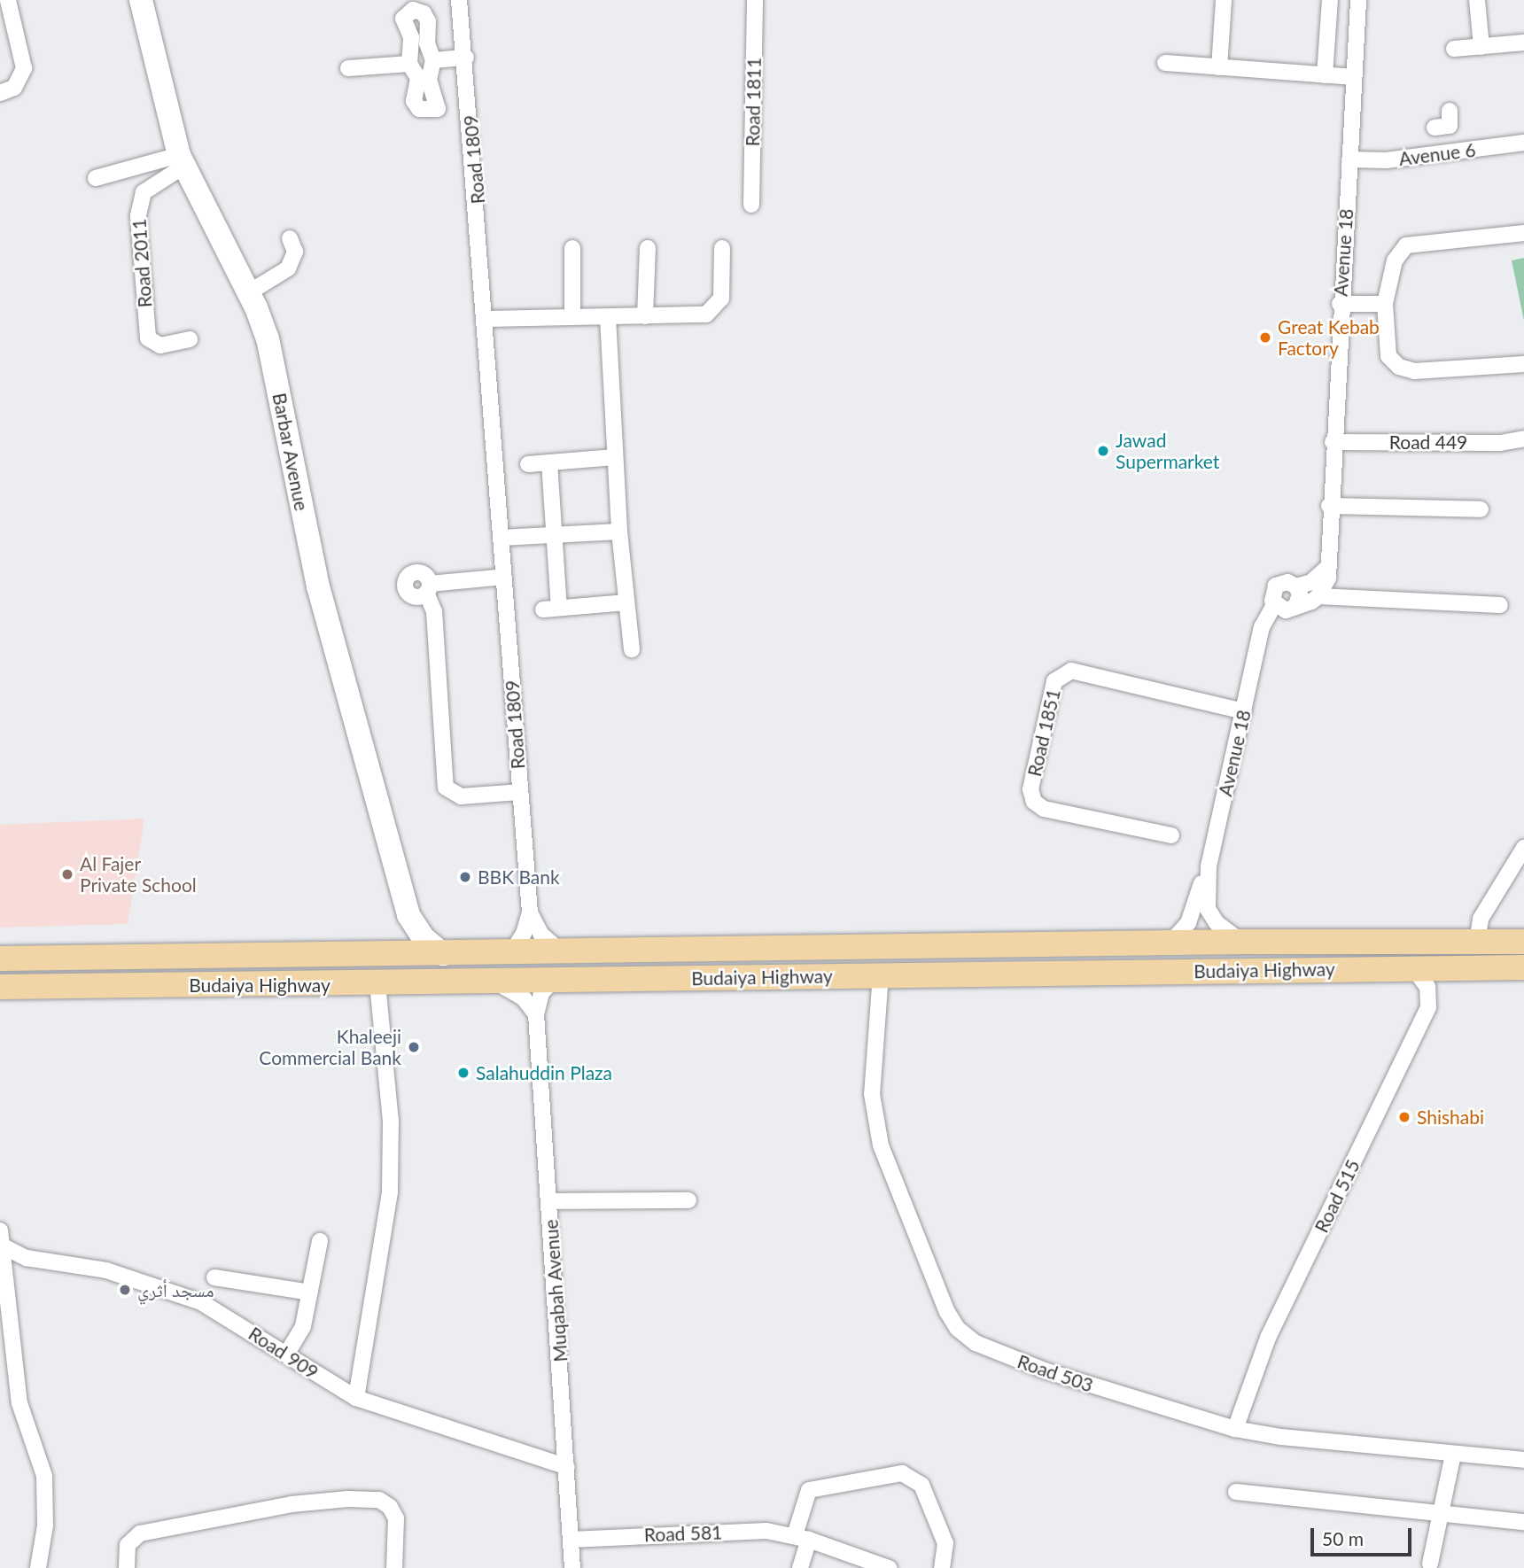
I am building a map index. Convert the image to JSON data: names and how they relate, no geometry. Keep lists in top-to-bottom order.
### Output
{
  "streets": {
    "main road": ["Budaiya Highway"],
    "street": [
      "Road 1811",
      "Avenue 6",
      "Road 1809",
      "Avenue 18",
      "Road 2011",
      "Road 449",
      "Barbar Avenue",
      "Road 1851",
      "Road 515",
      "Muqabah Avenue",
      "Road 909",
      "Road 503",
      "Road 581"
    ]
  },
  "crossings": [
    ["Avenue 6", "Avenue 18"],
    ["Road 1809", "Budaiya Highway"],
    ["Avenue 18", "Road 449"],
    ["Avenue 18", "Road 1851"],
    ["Avenue 18", "Budaiya Highway"],
    ["Road 2011", "Barbar Avenue"],
    ["Barbar Avenue", "Budaiya Highway"],
    ["Budaiya Highway", "Road 515"],
    ["Budaiya Highway", "Muqabah Avenue"],
    ["Budaiya Highway", "Road 503"],
    ["Road 515", "Road 503"],
    ["Muqabah Avenue", "Road 909"],
    ["Muqabah Avenue", "Road 581"]
  ],
  "places": [
    "Great Kebab Factory",
    "Jawad Supermarket",
    "Al Fajer Private School",
    "BBK Bank",
    "Khaleeji Commercial Bank",
    "Salahuddin Plaza",
    "Shishabi",
    "مسجد أثري"
  ],
  "scale_bar": "50 m"
}
